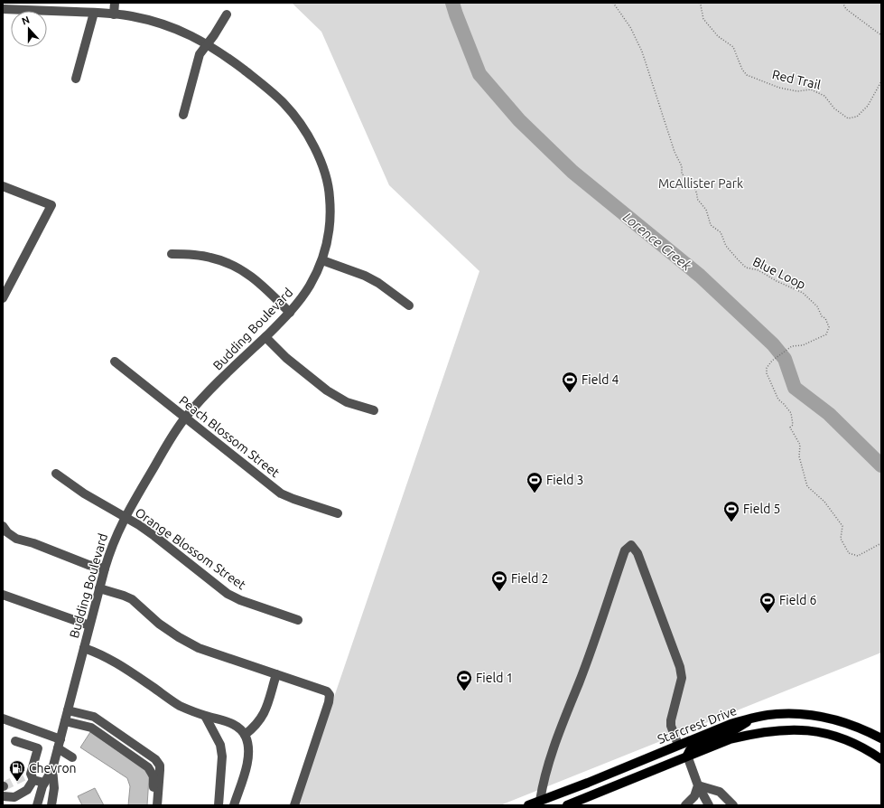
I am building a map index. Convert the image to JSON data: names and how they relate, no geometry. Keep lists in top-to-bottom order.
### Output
{
  "streets": {
    "main road": ["Starcrest Drive"],
    "street": ["Budding Boulevard", "Peach Blossom Street", "Orange Blossom Street"],
    "path": ["Red Trail", "Blue Loop"]
  },
  "crossings": [
    ["Budding Boulevard", "Peach Blossom Street"],
    ["Budding Boulevard", "Orange Blossom Street"]
  ],
  "water": ["Lorence Creek"],
  "parks": ["McAllister Park"],
  "places": {
    "sports": [
      "Field 4",
      "Field 3",
      "Field 5",
      "Field 2",
      "Field 6",
      "Field 1"
    ],
    "fuel station": ["Chevron"]
  },
  "north": "top"
}
